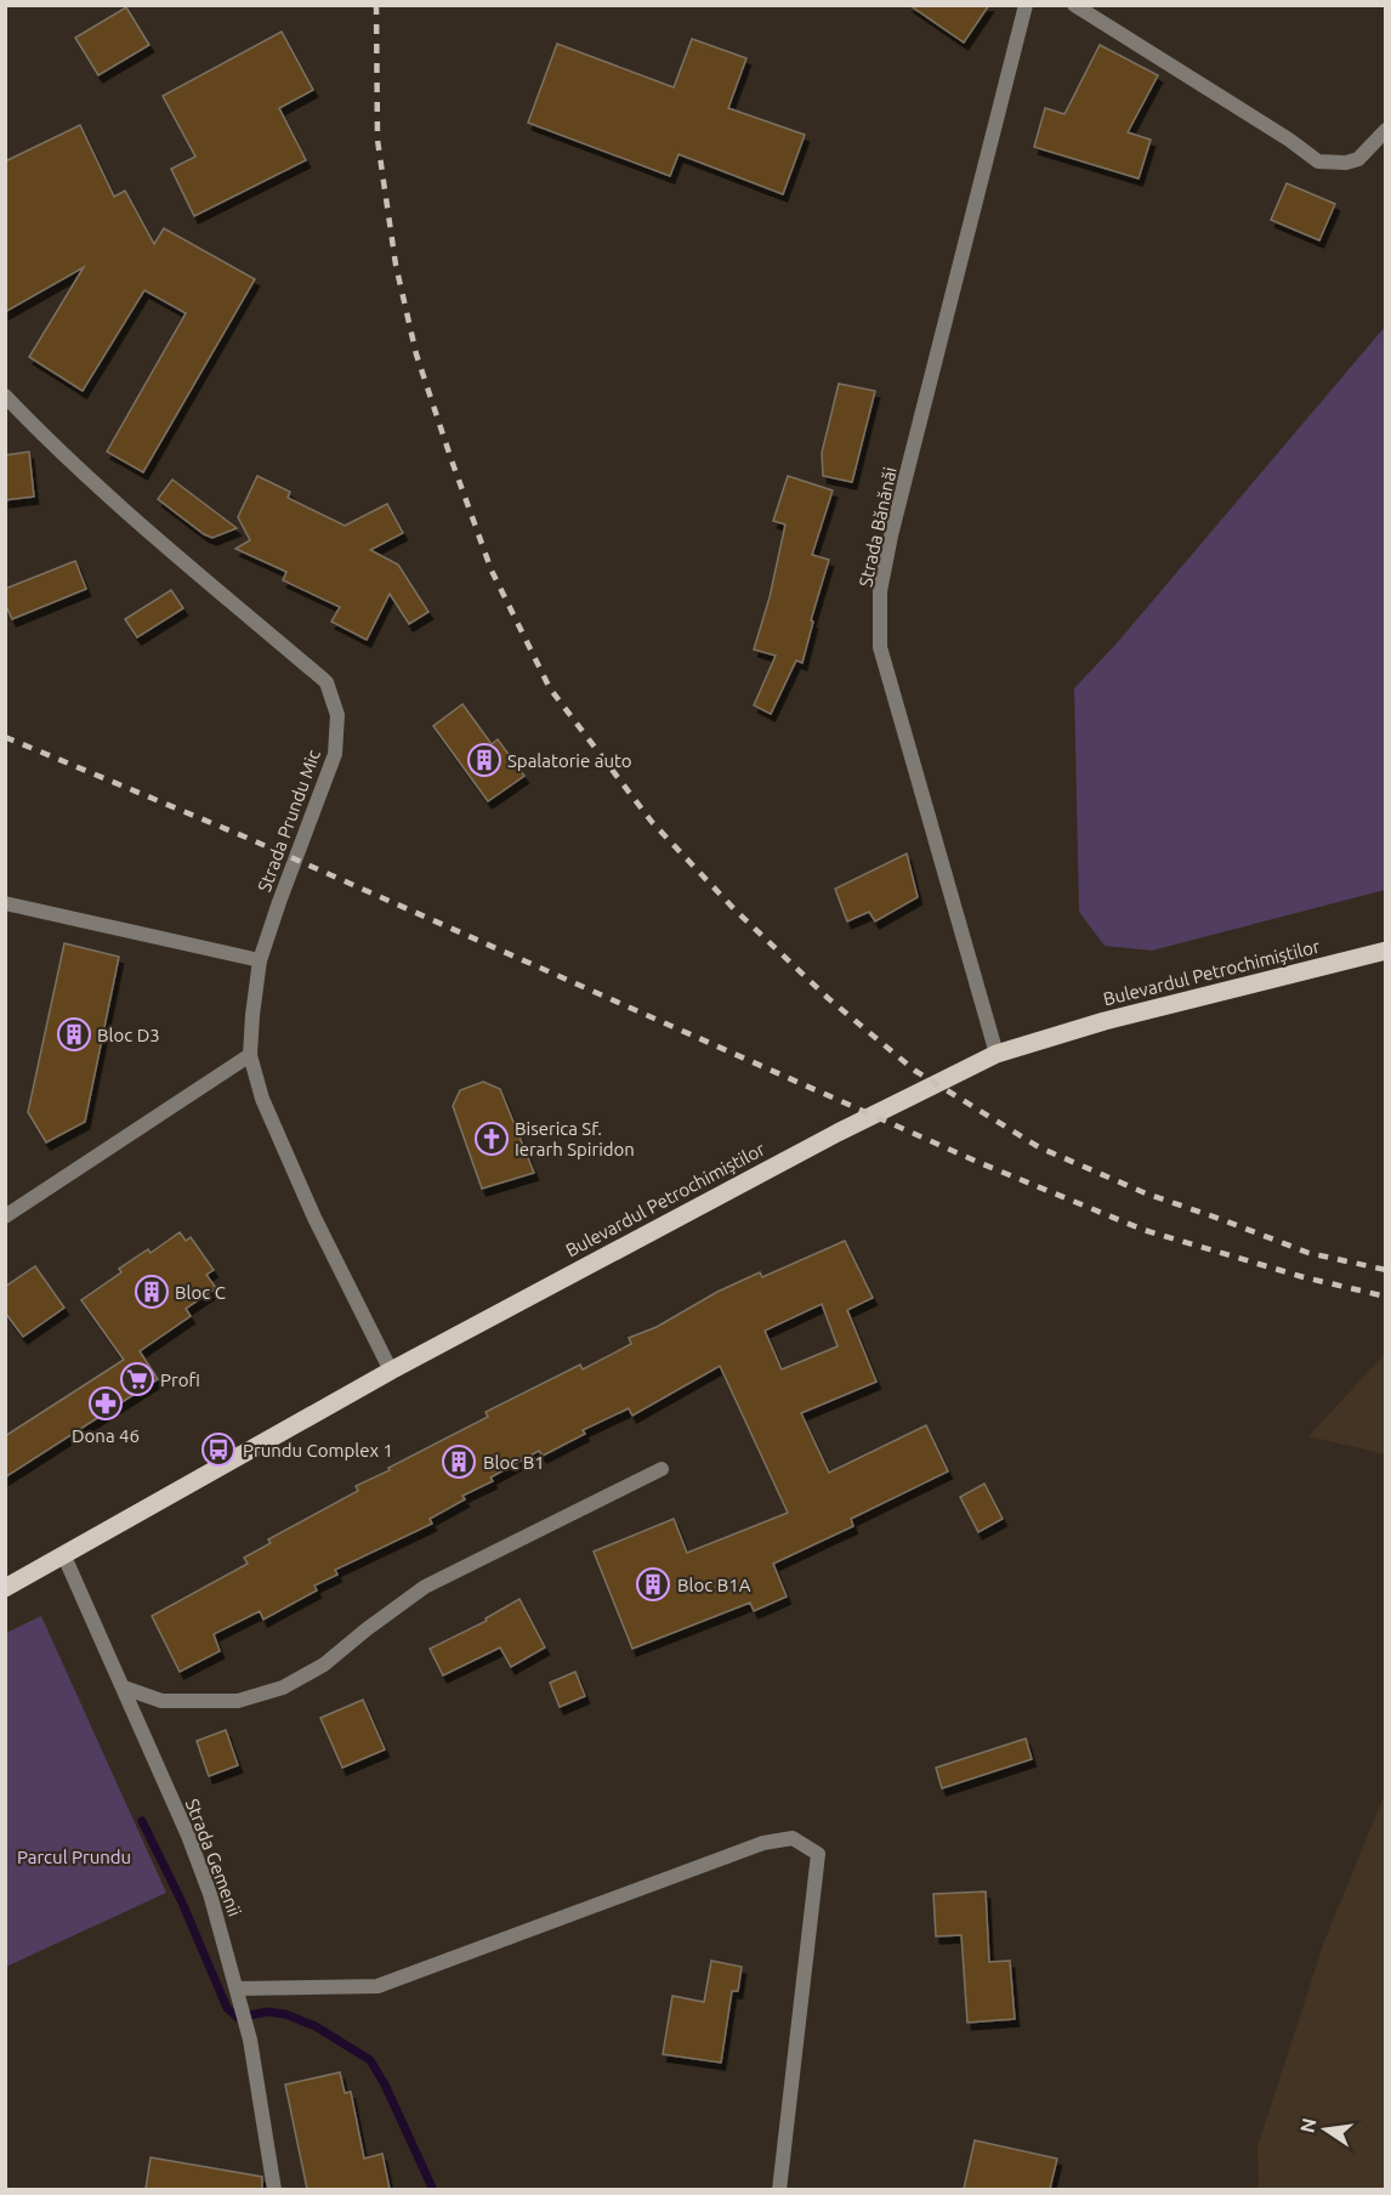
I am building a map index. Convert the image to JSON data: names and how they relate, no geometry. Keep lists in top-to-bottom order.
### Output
{
  "streets": {
    "main road": ["Bulevardul Petrochimiștilor"],
    "street": ["Strada Bănănăi", "Strada Prundu Mic", "Strada Gemenii"]
  },
  "crossings": [
    ["Strada Bănănăi", "Bulevardul Petrochimiștilor"],
    ["Strada Prundu Mic", "Bulevardul Petrochimiștilor"],
    ["Bulevardul Petrochimiștilor", "Strada Gemenii"]
  ],
  "parks": ["Parcul Prundu"],
  "places": {
    "building": [
      "Spalatorie auto",
      "Bloc D3",
      "Bloc C",
      "Bloc B1",
      "Bloc B1A"
    ],
    "church": ["Biserica Sf. Ierarh Spiridon"],
    "supermarket": ["Profi"],
    "pharmacy": ["Dona 46"],
    "bus stop": ["Prundu Complex 1"]
  },
  "north": "left"
}
